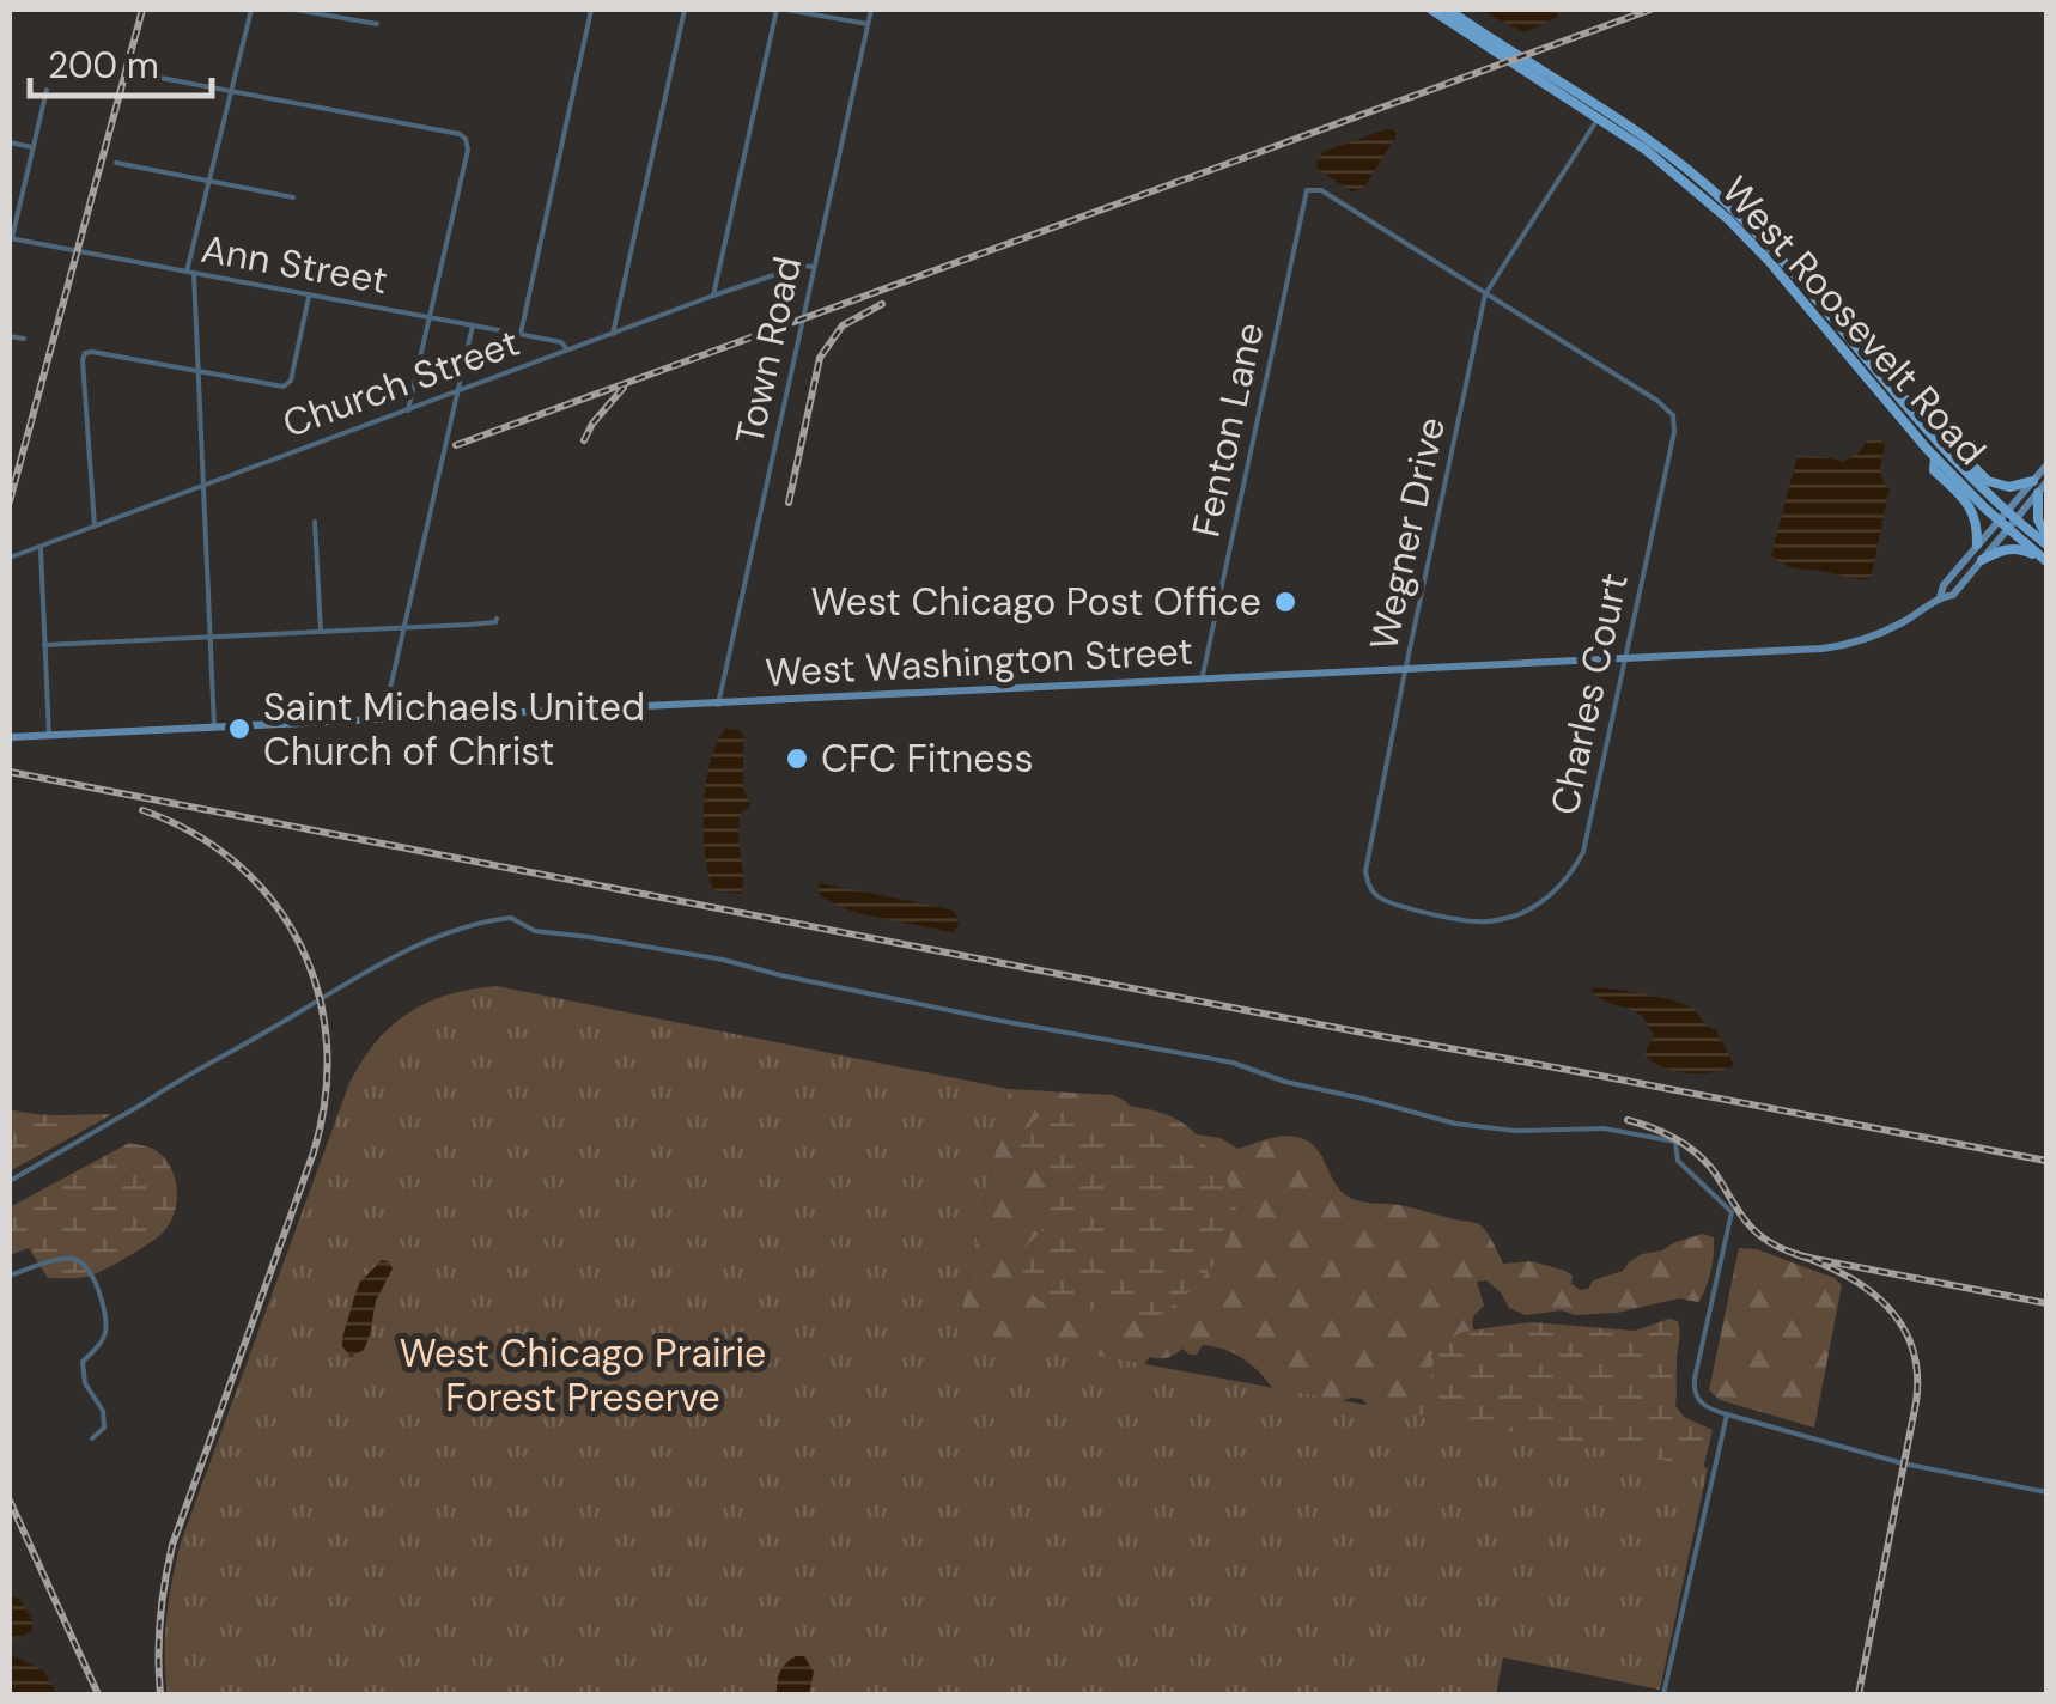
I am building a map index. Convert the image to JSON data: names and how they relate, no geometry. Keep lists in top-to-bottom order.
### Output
{
  "streets": {
    "main road": ["West Roosevelt Road", "West Washington Street"],
    "street": [
      "Ann Street",
      "Town Road",
      "Church Street",
      "Fenton Lane",
      "Wegner Drive",
      "Charles Court"
    ]
  },
  "crossings": [
    ["Ann Street", "Church Street"],
    ["West Roosevelt Road", "Wegner Drive"],
    ["West Roosevelt Road", "West Washington Street"],
    ["Town Road", "Church Street"],
    ["Town Road", "West Washington Street"],
    ["Fenton Lane", "Wegner Drive"],
    ["Fenton Lane", "West Washington Street"],
    ["Fenton Lane", "Charles Court"],
    ["Wegner Drive", "West Washington Street"],
    ["Wegner Drive", "Charles Court"],
    ["West Washington Street", "Charles Court"]
  ],
  "parks": ["West Chicago Prairie Forest Preserve"],
  "places": ["West Chicago Post Office", "Saint Michaels United Church of Christ", "CFC Fitness"],
  "scale_bar": "200 m"
}
